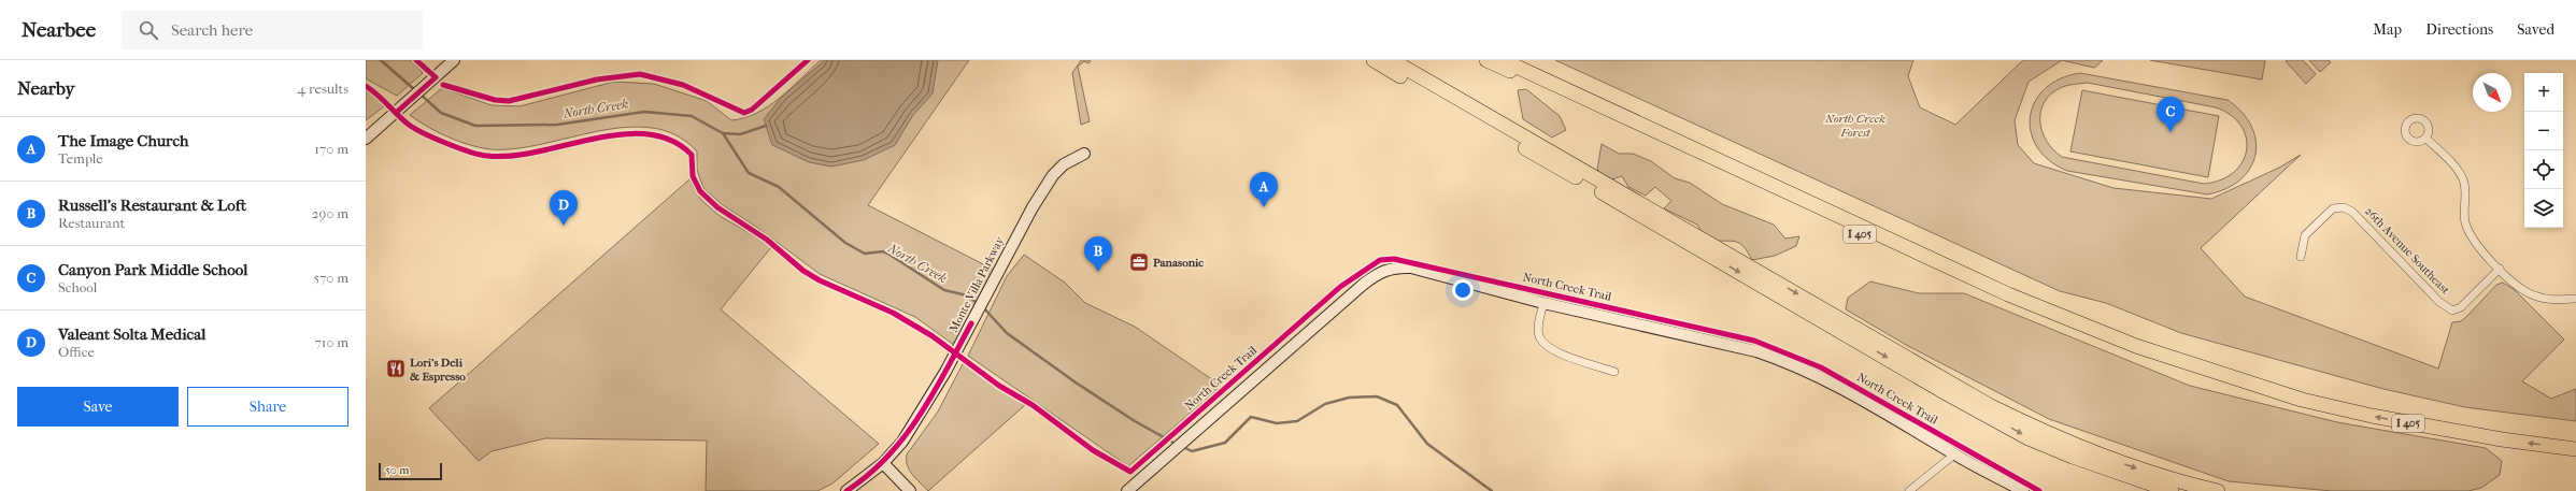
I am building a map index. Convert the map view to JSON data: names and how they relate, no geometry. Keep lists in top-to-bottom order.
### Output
{
  "streets": {
    "highway": ["I 405"],
    "street": ["26th Avenue Southeast", "Monte Villa Parkway"],
    "cycle path": ["North Creek Trail"]
  },
  "water": ["North Creek"],
  "parks": ["North Creek Forest"],
  "places": {
    "office": ["Panasonic"],
    "restaurant": ["Lori's Deli & Espresso"]
  },
  "scale_bar": "50 m",
  "north": "bottom right",
  "page": {
    "header": "Nearbee",
    "search": "Search here",
    "nav": ["Map", "Directions", "Saved"],
    "heading": ["Nearby", "4 results"],
    "map_buttons": ["+", "−"],
    "pins": [
      "C",
      "A",
      "D",
      "B"
    ],
    "list": [
      {
        "mark": "A",
        "name": "The Image Church",
        "note": "Temple",
        "value": "170 m"
      },
      {
        "mark": "B",
        "name": "Russell's Restaurant & Loft",
        "note": "Restaurant",
        "value": "290 m"
      },
      {
        "mark": "C",
        "name": "Canyon Park Middle School",
        "note": "School",
        "value": "570 m"
      },
      {
        "mark": "D",
        "name": "Valeant Solta Medical",
        "note": "Office",
        "value": "710 m"
      }
    ],
    "buttons": ["Save", "Share"],
    "scale": "50 m"
  }
}
